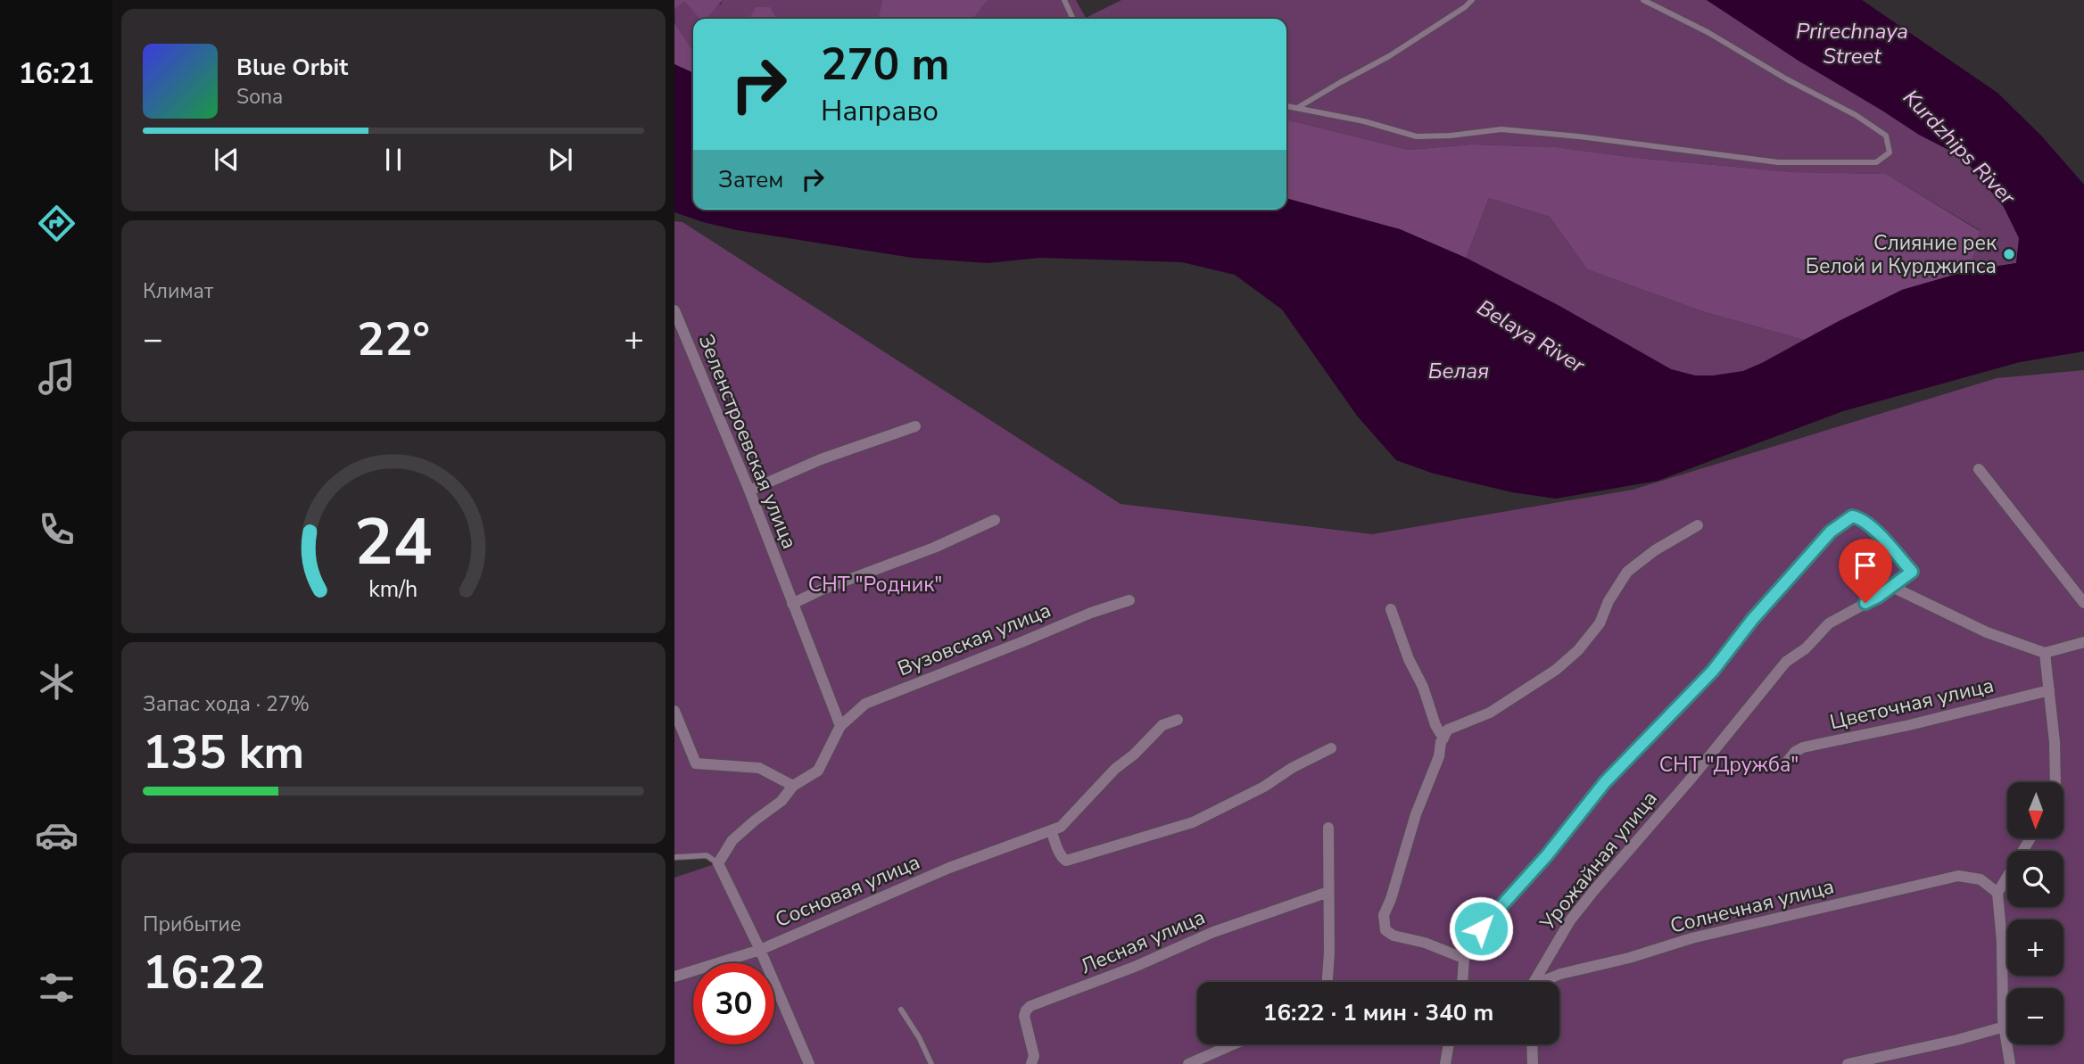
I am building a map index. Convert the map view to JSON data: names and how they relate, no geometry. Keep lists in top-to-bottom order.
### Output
{
  "streets": {
    "street": [
      "Зеленстроевская улица",
      "Вузовская улица",
      "Цветочная улица",
      "Урожайная улица",
      "Сосновая улица",
      "Солнечная улица",
      "Лесная улица"
    ]
  },
  "crossings": [
    ["Зеленстроевская улица", "Вузовская улица"]
  ],
  "water": [
    "Prirechnaya Street",
    "Kurdzhips River",
    "Belaya River",
    "Белая"
  ],
  "parks": ["СНТ \"Родник\"", "СНТ \"Дружба\""],
  "places": ["Слияние рек Белой и Курджипса"],
  "north": "bottom",
  "page": {
    "tabs": "16:21",
    "turn": ["270 m", "Направо"],
    "song": ["Blue Orbit", "Sona"],
    "then": "Затем",
    "tile": [
      "Климат",
      ["Запас хода · 27%", "135 km"],
      ["Прибытие", "16:22"]
    ],
    "heat": ["−", "22°", "+"],
    "map_buttons": ["+", "−"],
    "limit": "30",
    "trip": "16:22 · 1 мин · 340 m",
    "gauge": ["24", "km/h"]
  }
}
